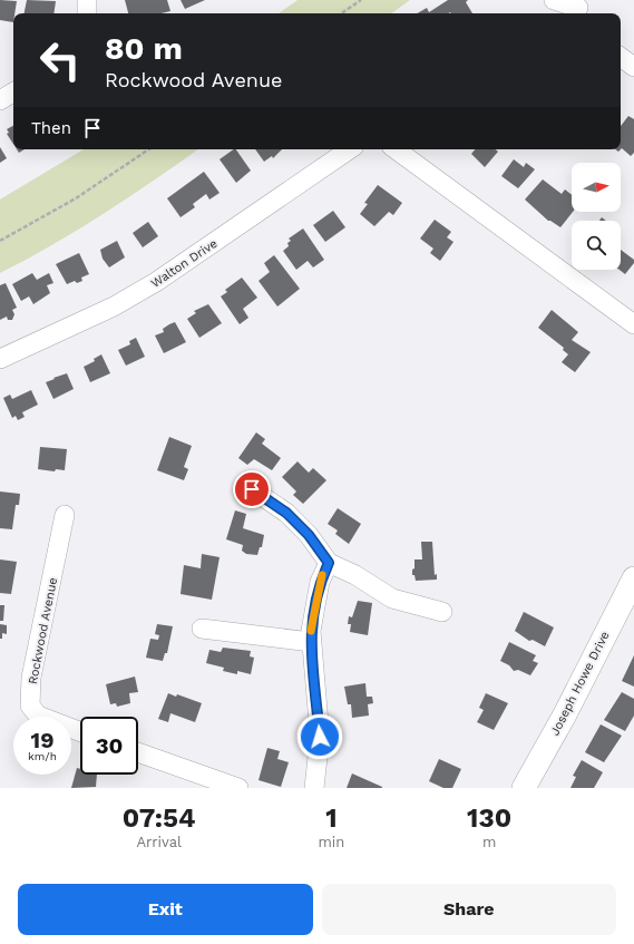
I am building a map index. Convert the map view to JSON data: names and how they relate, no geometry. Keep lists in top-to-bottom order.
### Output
{
  "streets": {
    "main road": ["Joseph Howe Drive"],
    "street": ["Walton Drive", "Rockwood Avenue"]
  },
  "north": "right",
  "page": {
    "turn": ["80 m", "Rockwood Avenue"],
    "then": "Then",
    "speed": "19 km/h",
    "limit": "30",
    "eta": [
      "07:54",
      "Arrival",
      "1",
      "min",
      "130",
      "m"
    ],
    "buttons": ["Exit", "Share"]
  }
}
